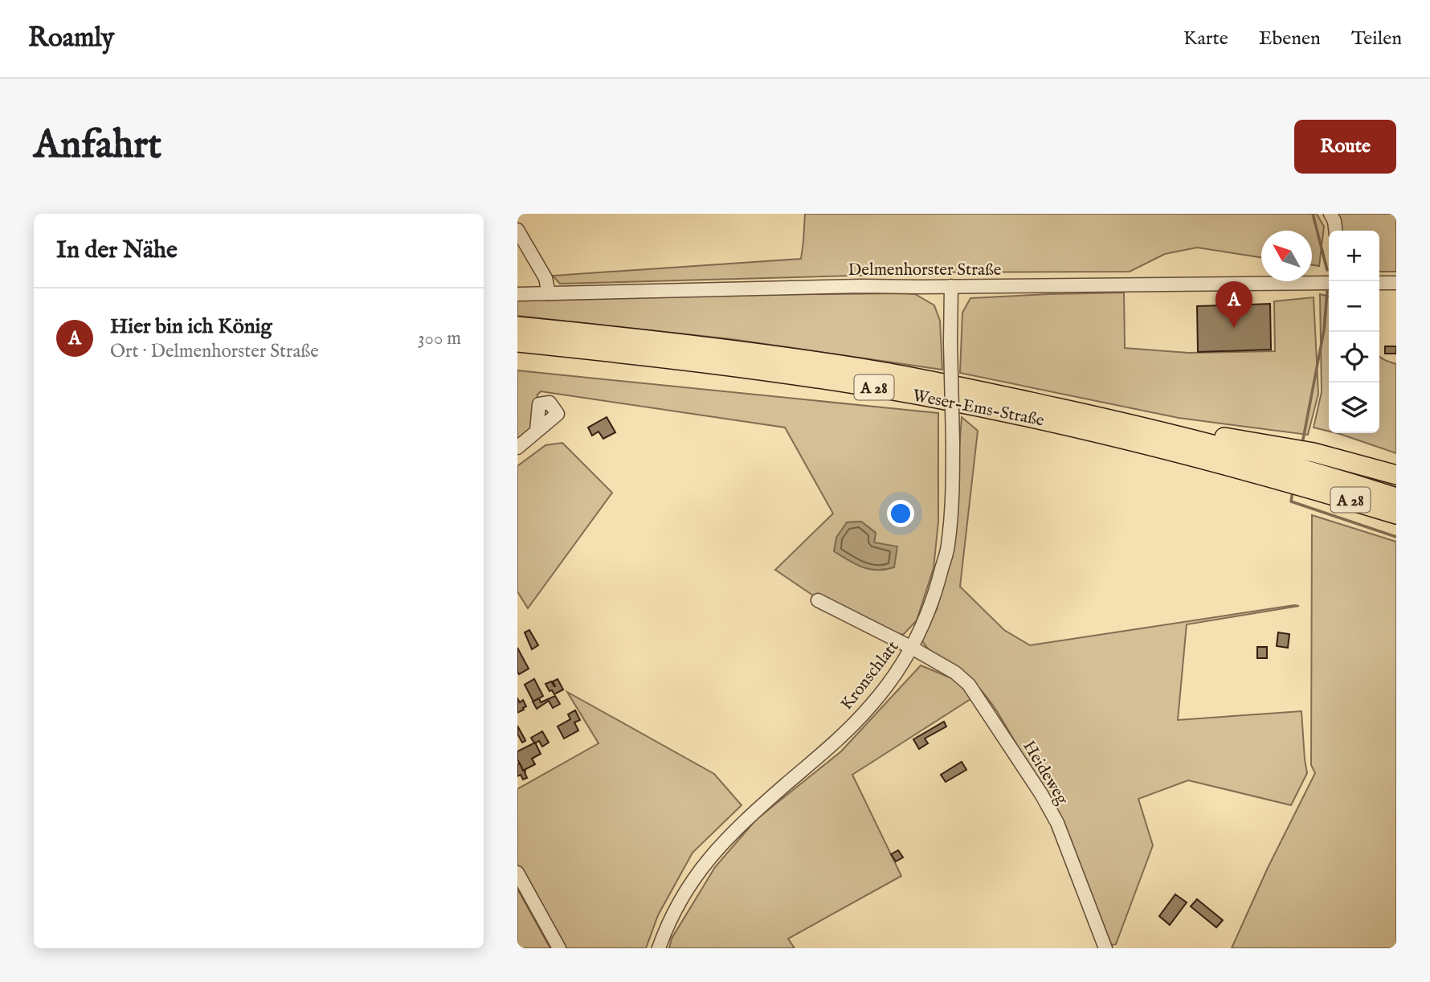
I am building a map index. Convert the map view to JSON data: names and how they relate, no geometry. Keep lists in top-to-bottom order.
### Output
{
  "streets": {
    "highway": ["A 28", "Weser-Ems-Straße"],
    "street": ["Delmenhorster Straße", "Kronschlatt", "Heideweg"]
  },
  "crossings": [
    ["Delmenhorster Straße", "Kronschlatt"],
    ["Kronschlatt", "Heideweg"]
  ],
  "north": "top left",
  "page": {
    "header": "Roamly",
    "nav": ["Karte", "Ebenen", "Teilen"],
    "buttons": "Route",
    "title": "Anfahrt",
    "heading": "In der Nähe",
    "map_buttons": ["+", "−"],
    "pins": "A",
    "list": [
      {
        "mark": "A",
        "name": "Hier bin ich König",
        "note": "Ort · Delmenhorster Straße",
        "value": "300 m"
      }
    ]
  }
}
